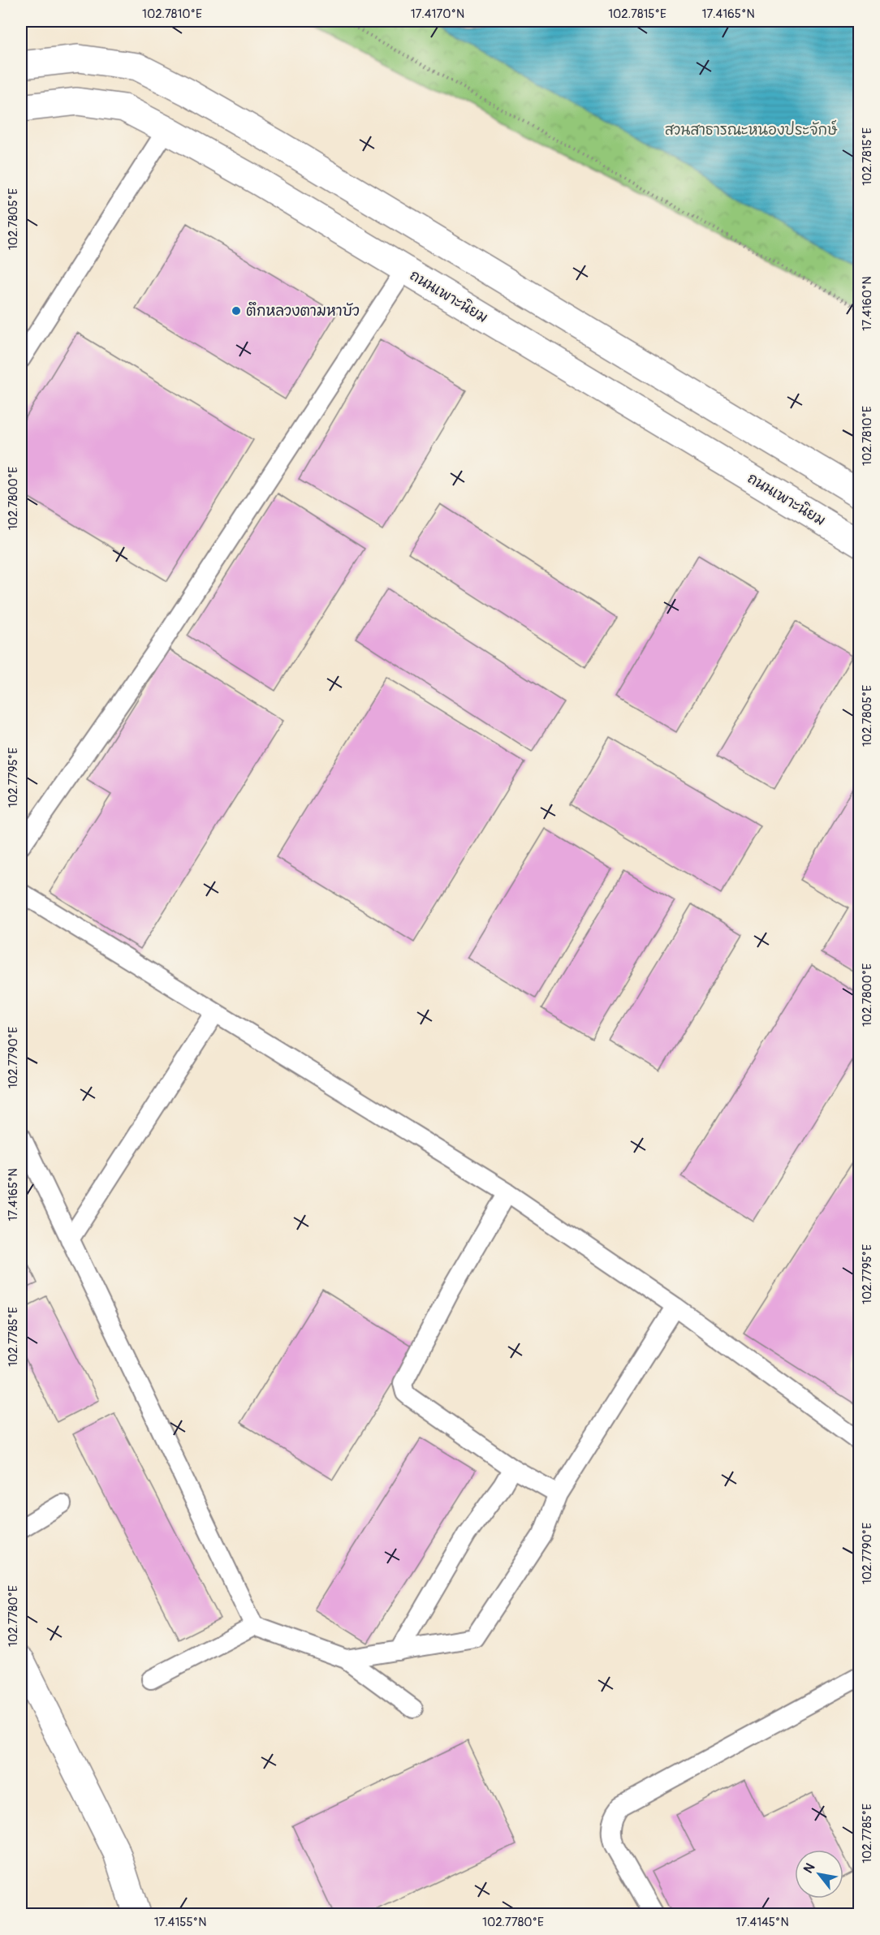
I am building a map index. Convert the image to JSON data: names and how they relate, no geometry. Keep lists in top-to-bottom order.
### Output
{
  "streets": {
    "street": ["ถนนเพาะนิยม"]
  },
  "parks": ["สวนสาธารณะหนองประจักษ์"],
  "places": ["ตึกหลวงตามหาบัว"],
  "north": "top left",
  "coordinates": [
    "102.7810°E",
    "17.4170°N",
    "102.7815°E",
    "17.4165°N",
    "102.7805°E",
    "17.4160°N",
    "102.7800°E",
    "102.7795°E",
    "102.7790°E",
    "102.7785°E",
    "102.7780°E",
    "17.4155°N",
    "17.4145°N"
  ]
}
